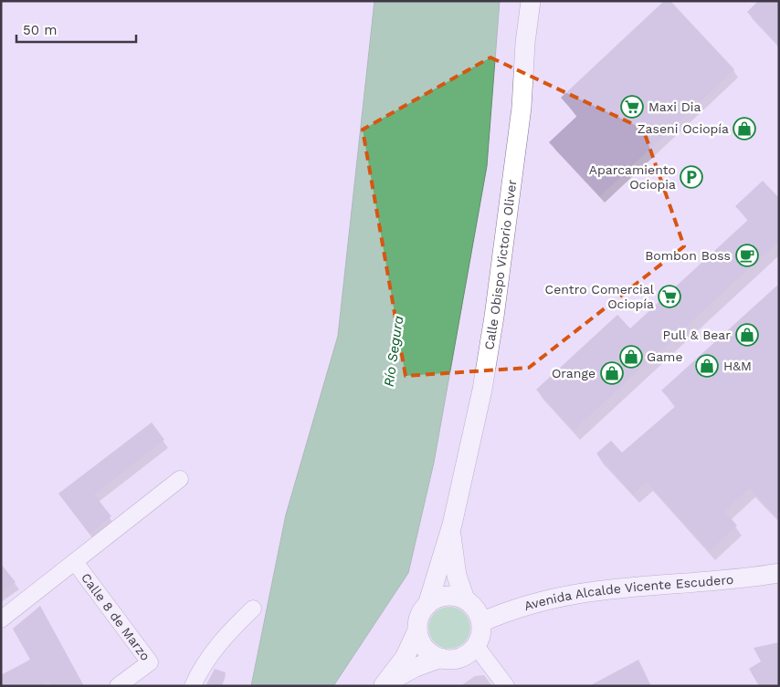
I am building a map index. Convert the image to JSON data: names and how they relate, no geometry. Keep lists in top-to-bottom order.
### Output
{
  "streets": {
    "street": ["Calle Obispo Victorio Oliver", "Avenida Alcalde Vicente Escudero", "Calle 8 de Marzo"]
  },
  "crossings": [
    ["Calle Obispo Victorio Oliver", "Avenida Alcalde Vicente Escudero"]
  ],
  "water": ["Río Segura"],
  "places": {
    "supermarket": ["Maxi Dia", "Centro Comercial Ociopía"],
    "shop": [
      "Zaseni Ociopía",
      "Pull & Bear",
      "Game",
      "H&M",
      "Orange"
    ],
    "parking": ["Aparcamiento Ociopia"],
    "cafe": ["Bombon Boss"]
  },
  "scale_bar": "50 m"
}
